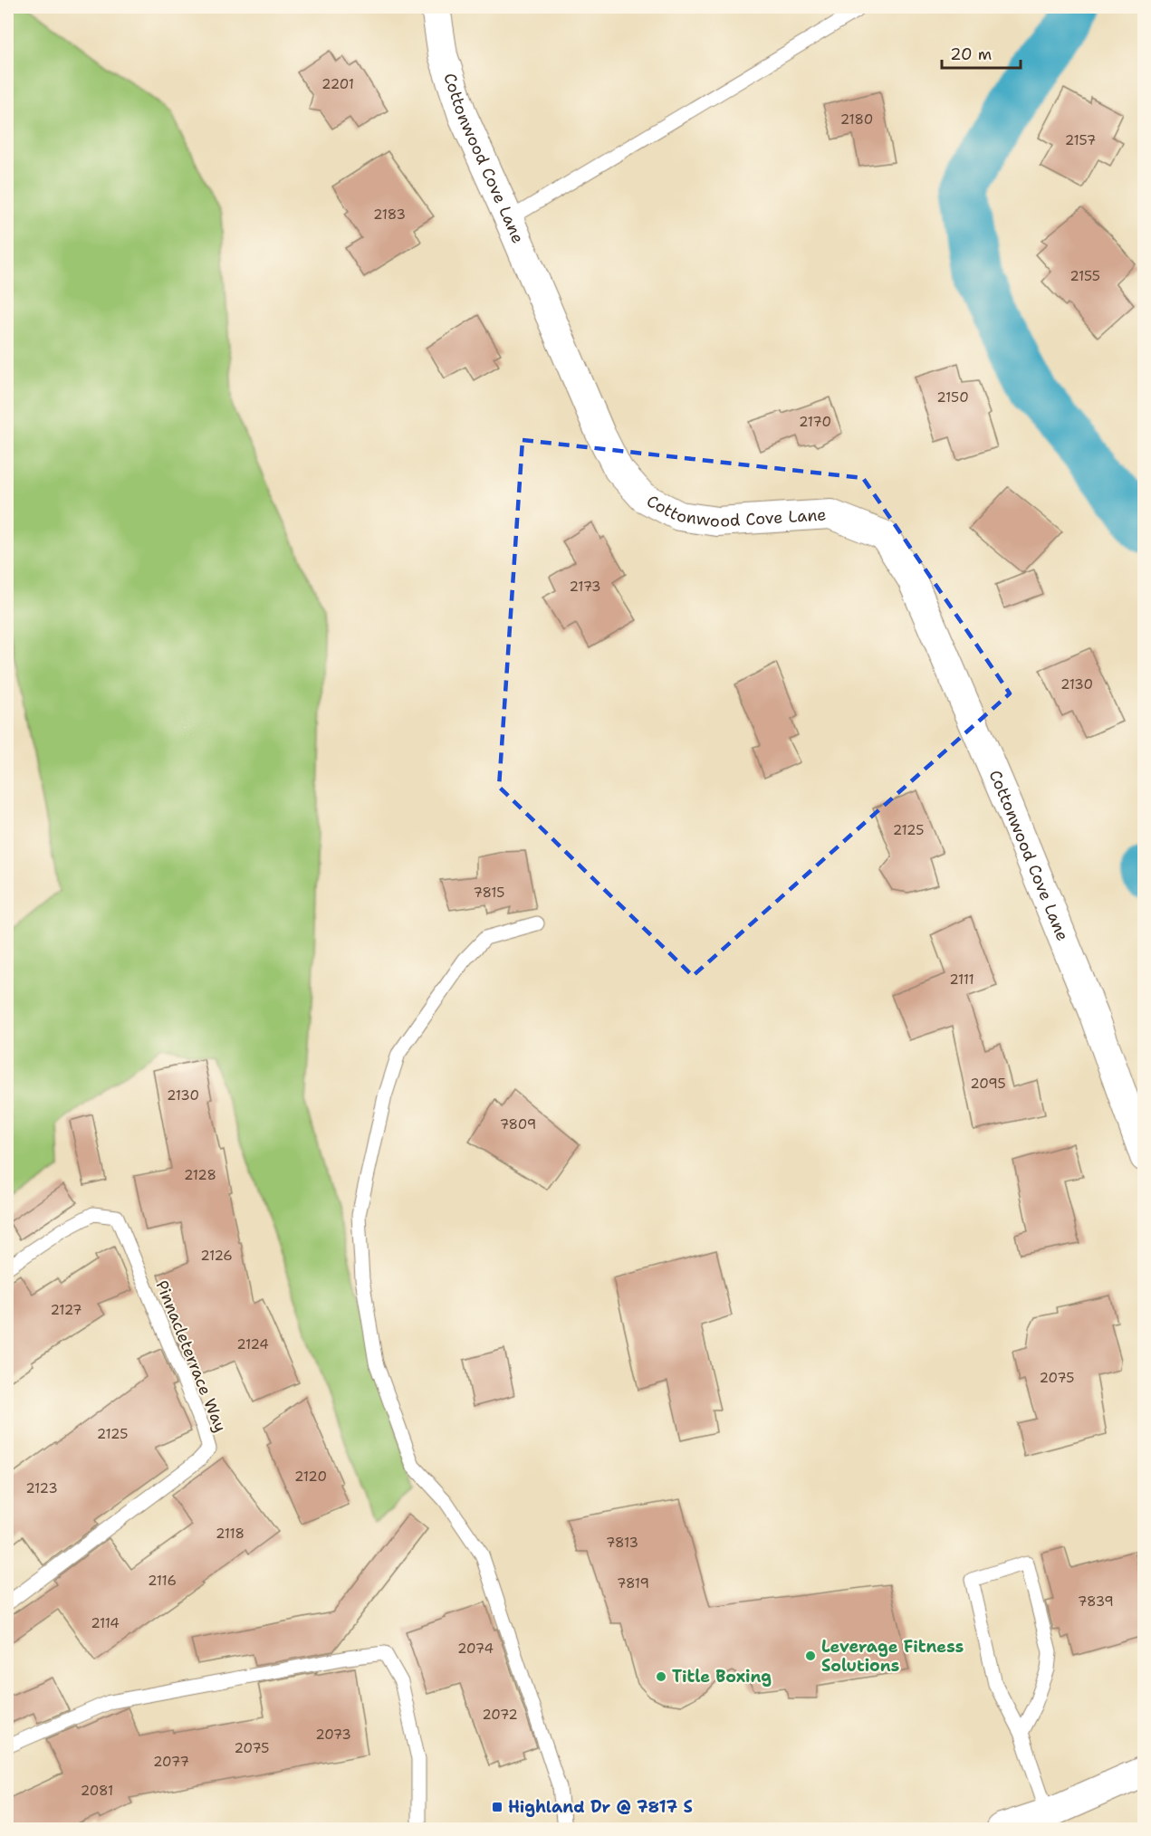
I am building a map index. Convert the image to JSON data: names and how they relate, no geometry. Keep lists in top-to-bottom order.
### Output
{
  "streets": {
    "street": ["Cottonwood Cove Lane"],
    "lane": ["Pinnacleterrace Way"]
  },
  "places": {
    "other": ["Leverage Fitness Solutions", "Title Boxing"],
    "transit": ["Highland Dr @ 7817 S"]
  },
  "house_numbers": [
    "2201",
    "2180",
    "2157",
    "2183",
    "2155",
    "2150",
    "2170",
    "2173",
    "2130",
    "2125",
    "7815",
    "2111",
    "2095",
    "2130",
    "7809",
    "2128",
    "2126",
    "2127",
    "2124",
    "2075",
    "2125",
    "2120",
    "2123",
    "2118",
    "7813",
    "2116",
    "7819",
    "7839",
    "2114",
    "2074",
    "2072",
    "2073",
    "2075",
    "2077",
    "2081"
  ],
  "scale_bar": "20 m"
}
